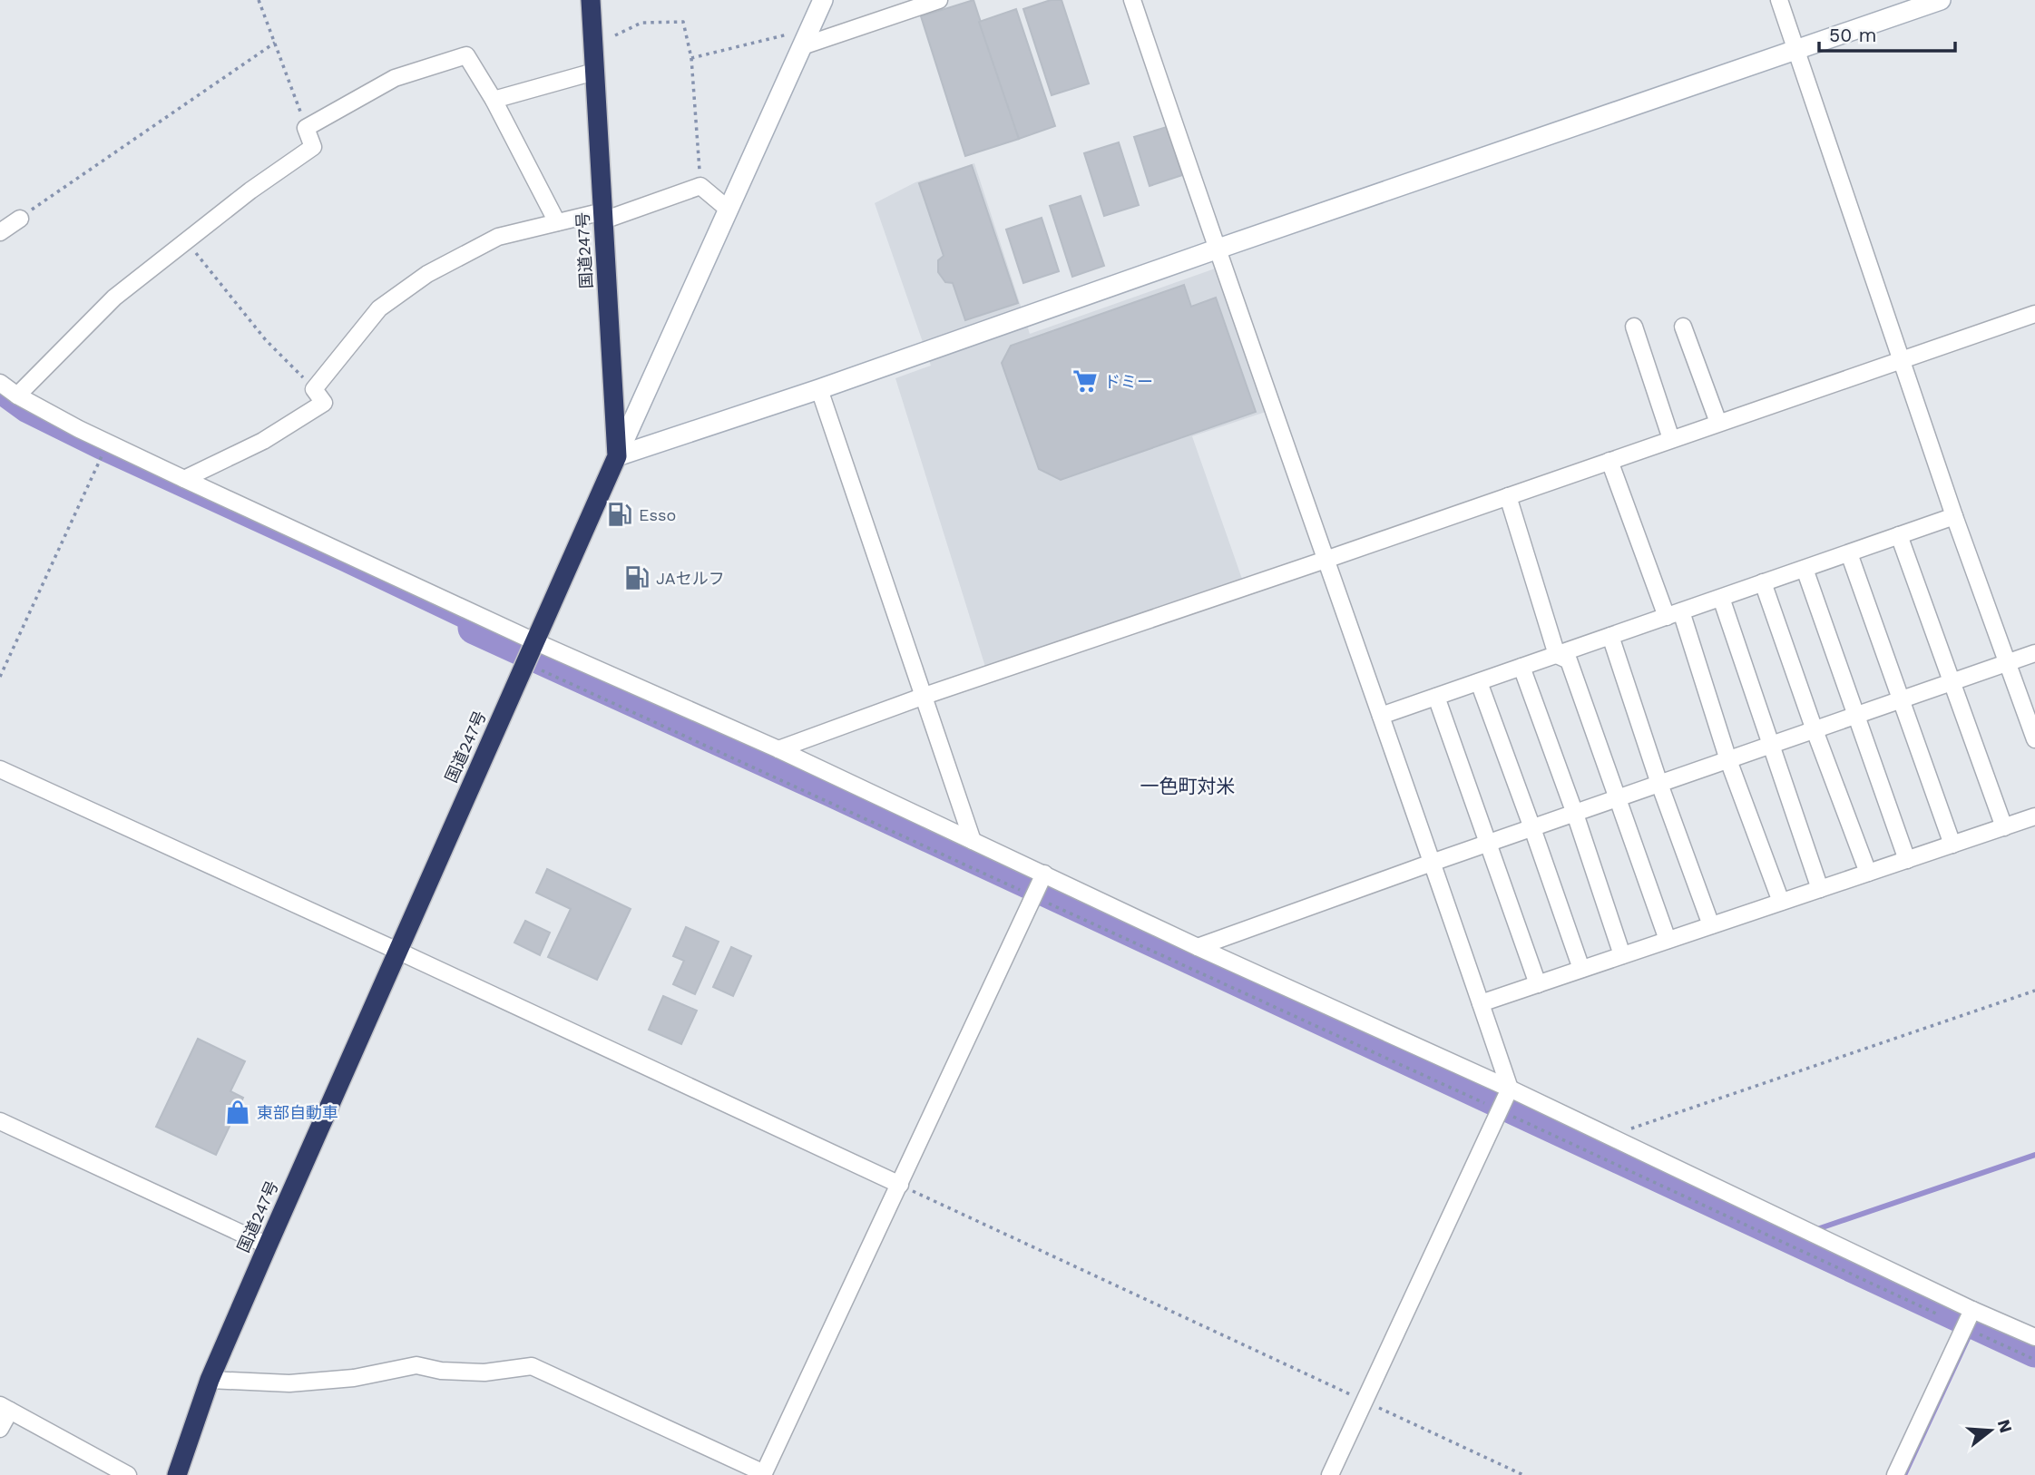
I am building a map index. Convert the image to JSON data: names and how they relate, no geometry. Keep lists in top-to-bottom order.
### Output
{
  "streets": {
    "highway": ["国道247号"]
  },
  "districts": ["一色町対米"],
  "places": {
    "supermarket": ["ドミー"],
    "fuel station": ["Esso", "JAセルフ"],
    "shop": ["東部自動車"]
  },
  "scale_bar": "50 m",
  "north": "right"
}
